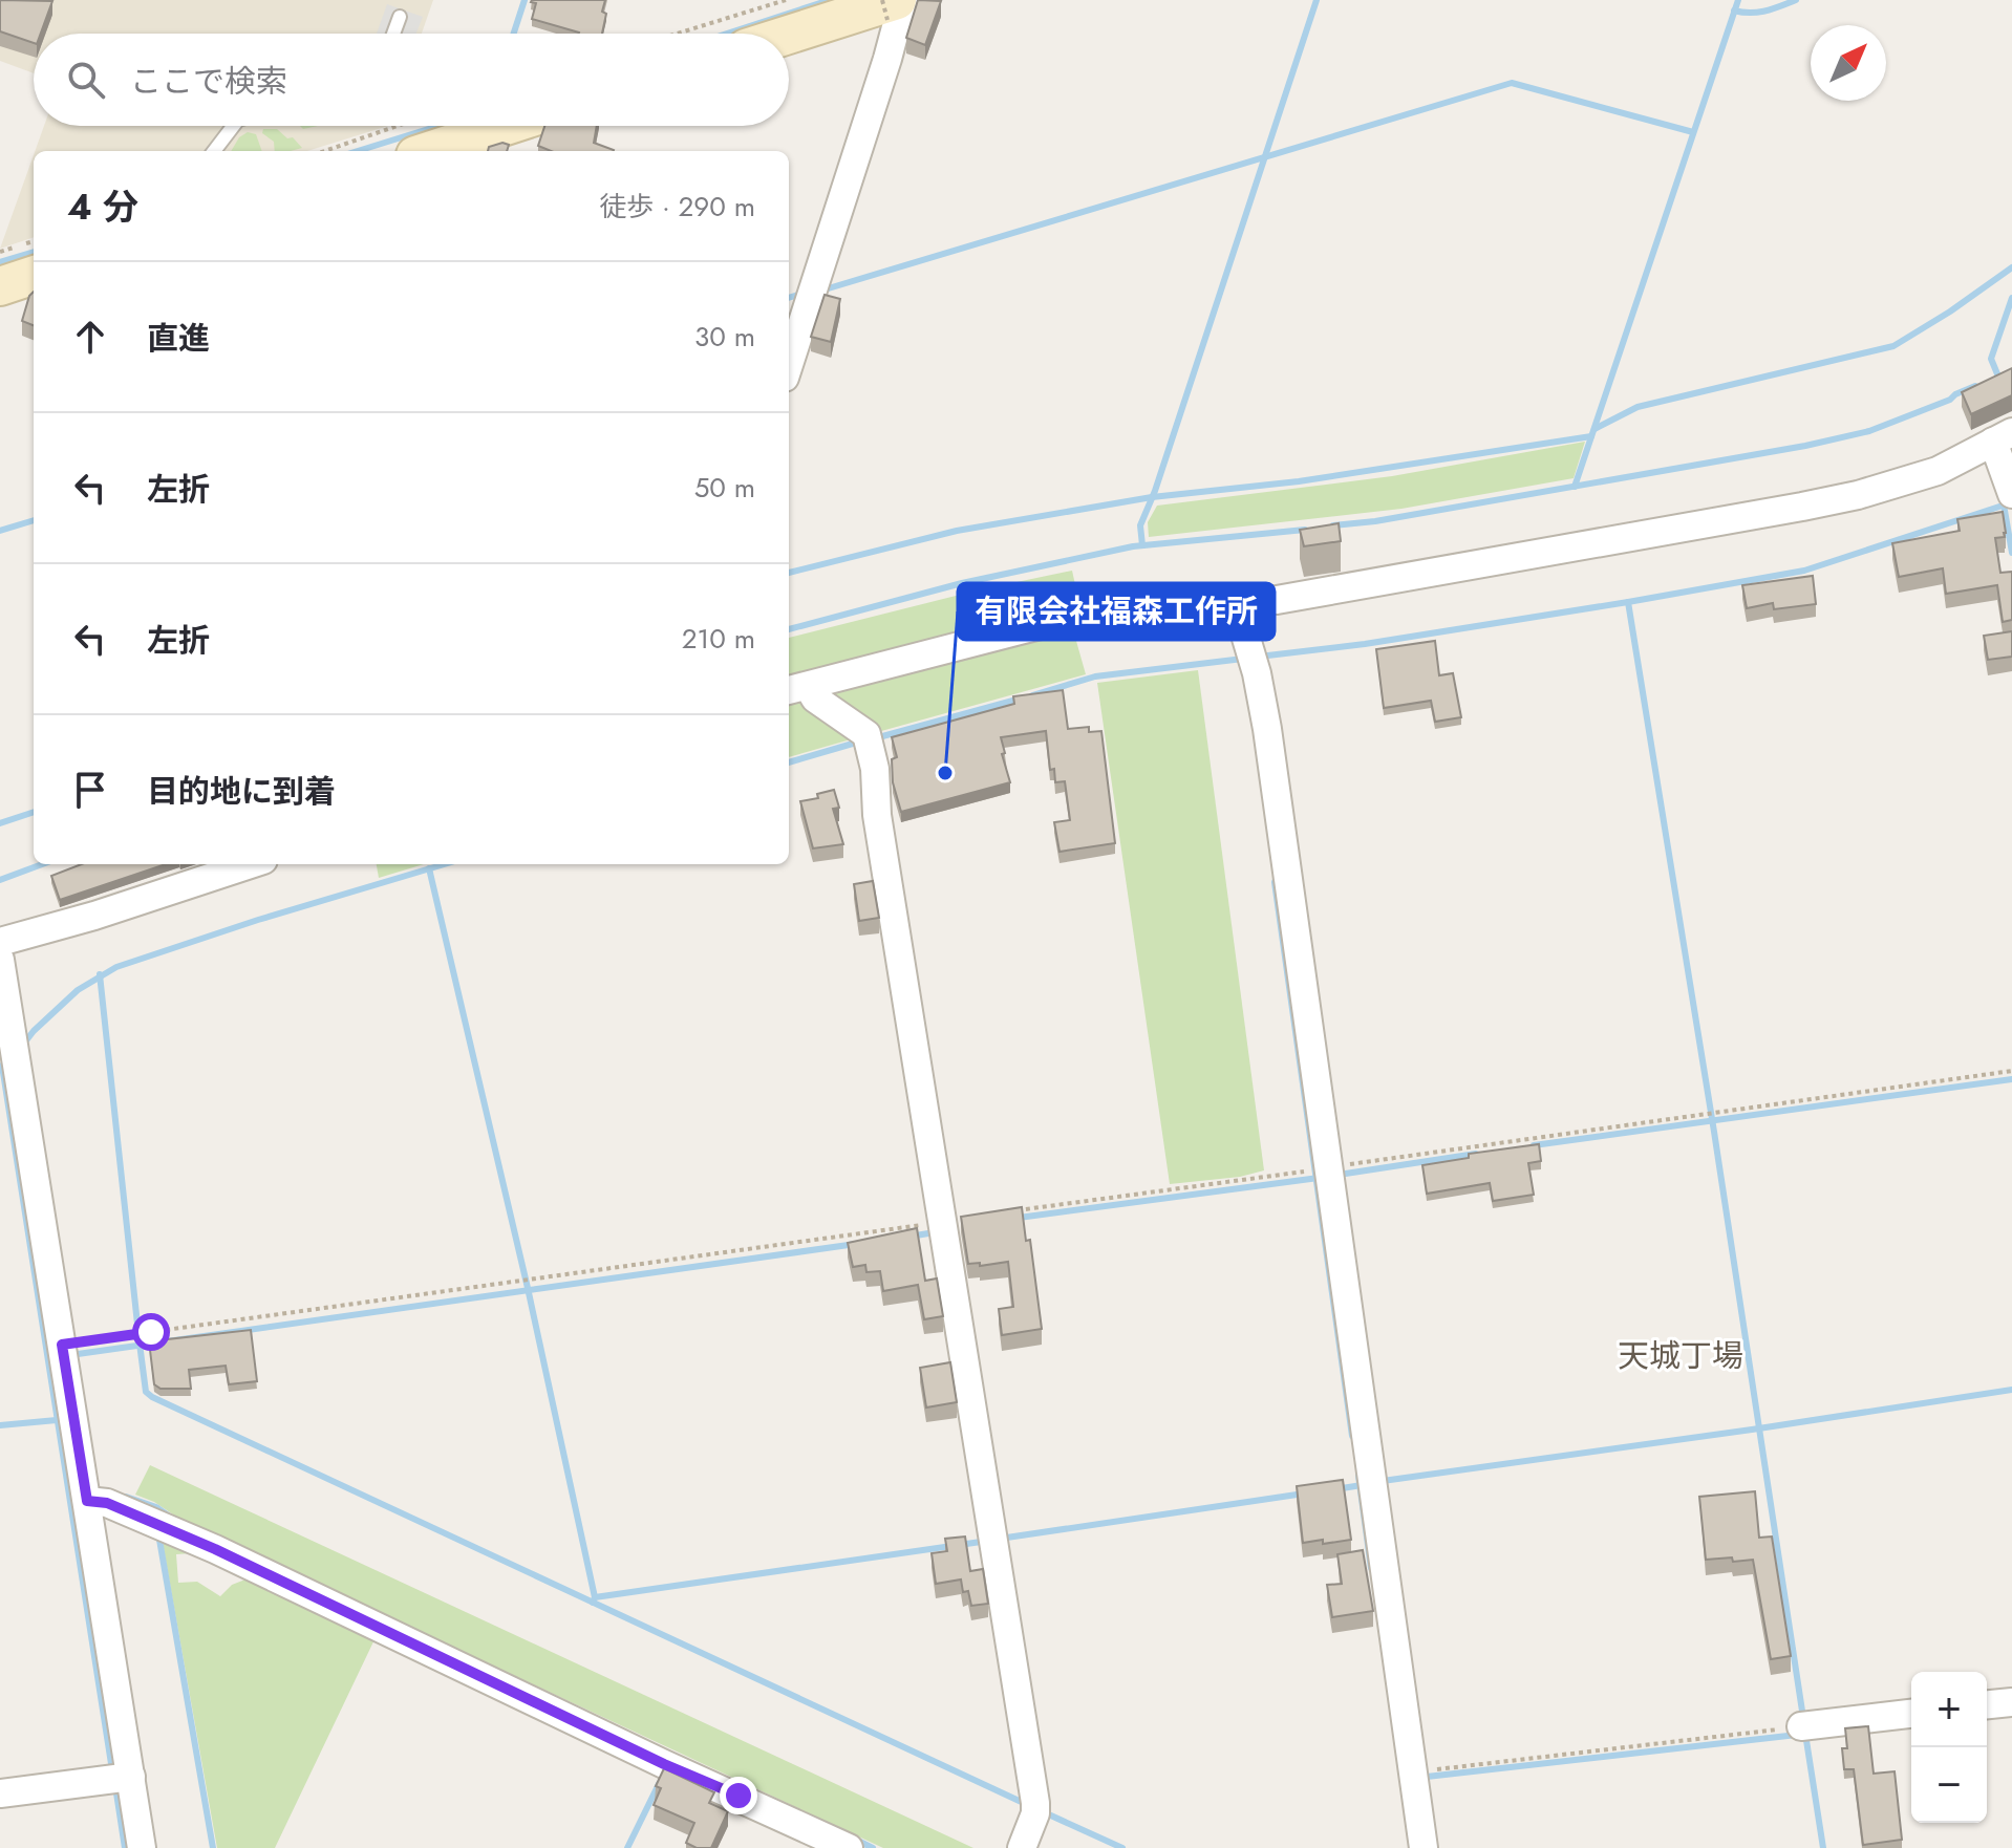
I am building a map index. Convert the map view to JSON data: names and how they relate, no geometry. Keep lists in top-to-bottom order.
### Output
{
  "districts": ["天城丁場"],
  "places": ["有限会社福森工作所"],
  "north": "top right",
  "page": {
    "search": "ここで検索",
    "heading": ["4 分", "徒歩 · 290 m"],
    "list": [
      ["直進", "30 m"],
      ["左折", "50 m"],
      ["左折", "210 m"],
      "目的地に到着"
    ],
    "map_buttons": ["+", "−"]
  }
}
